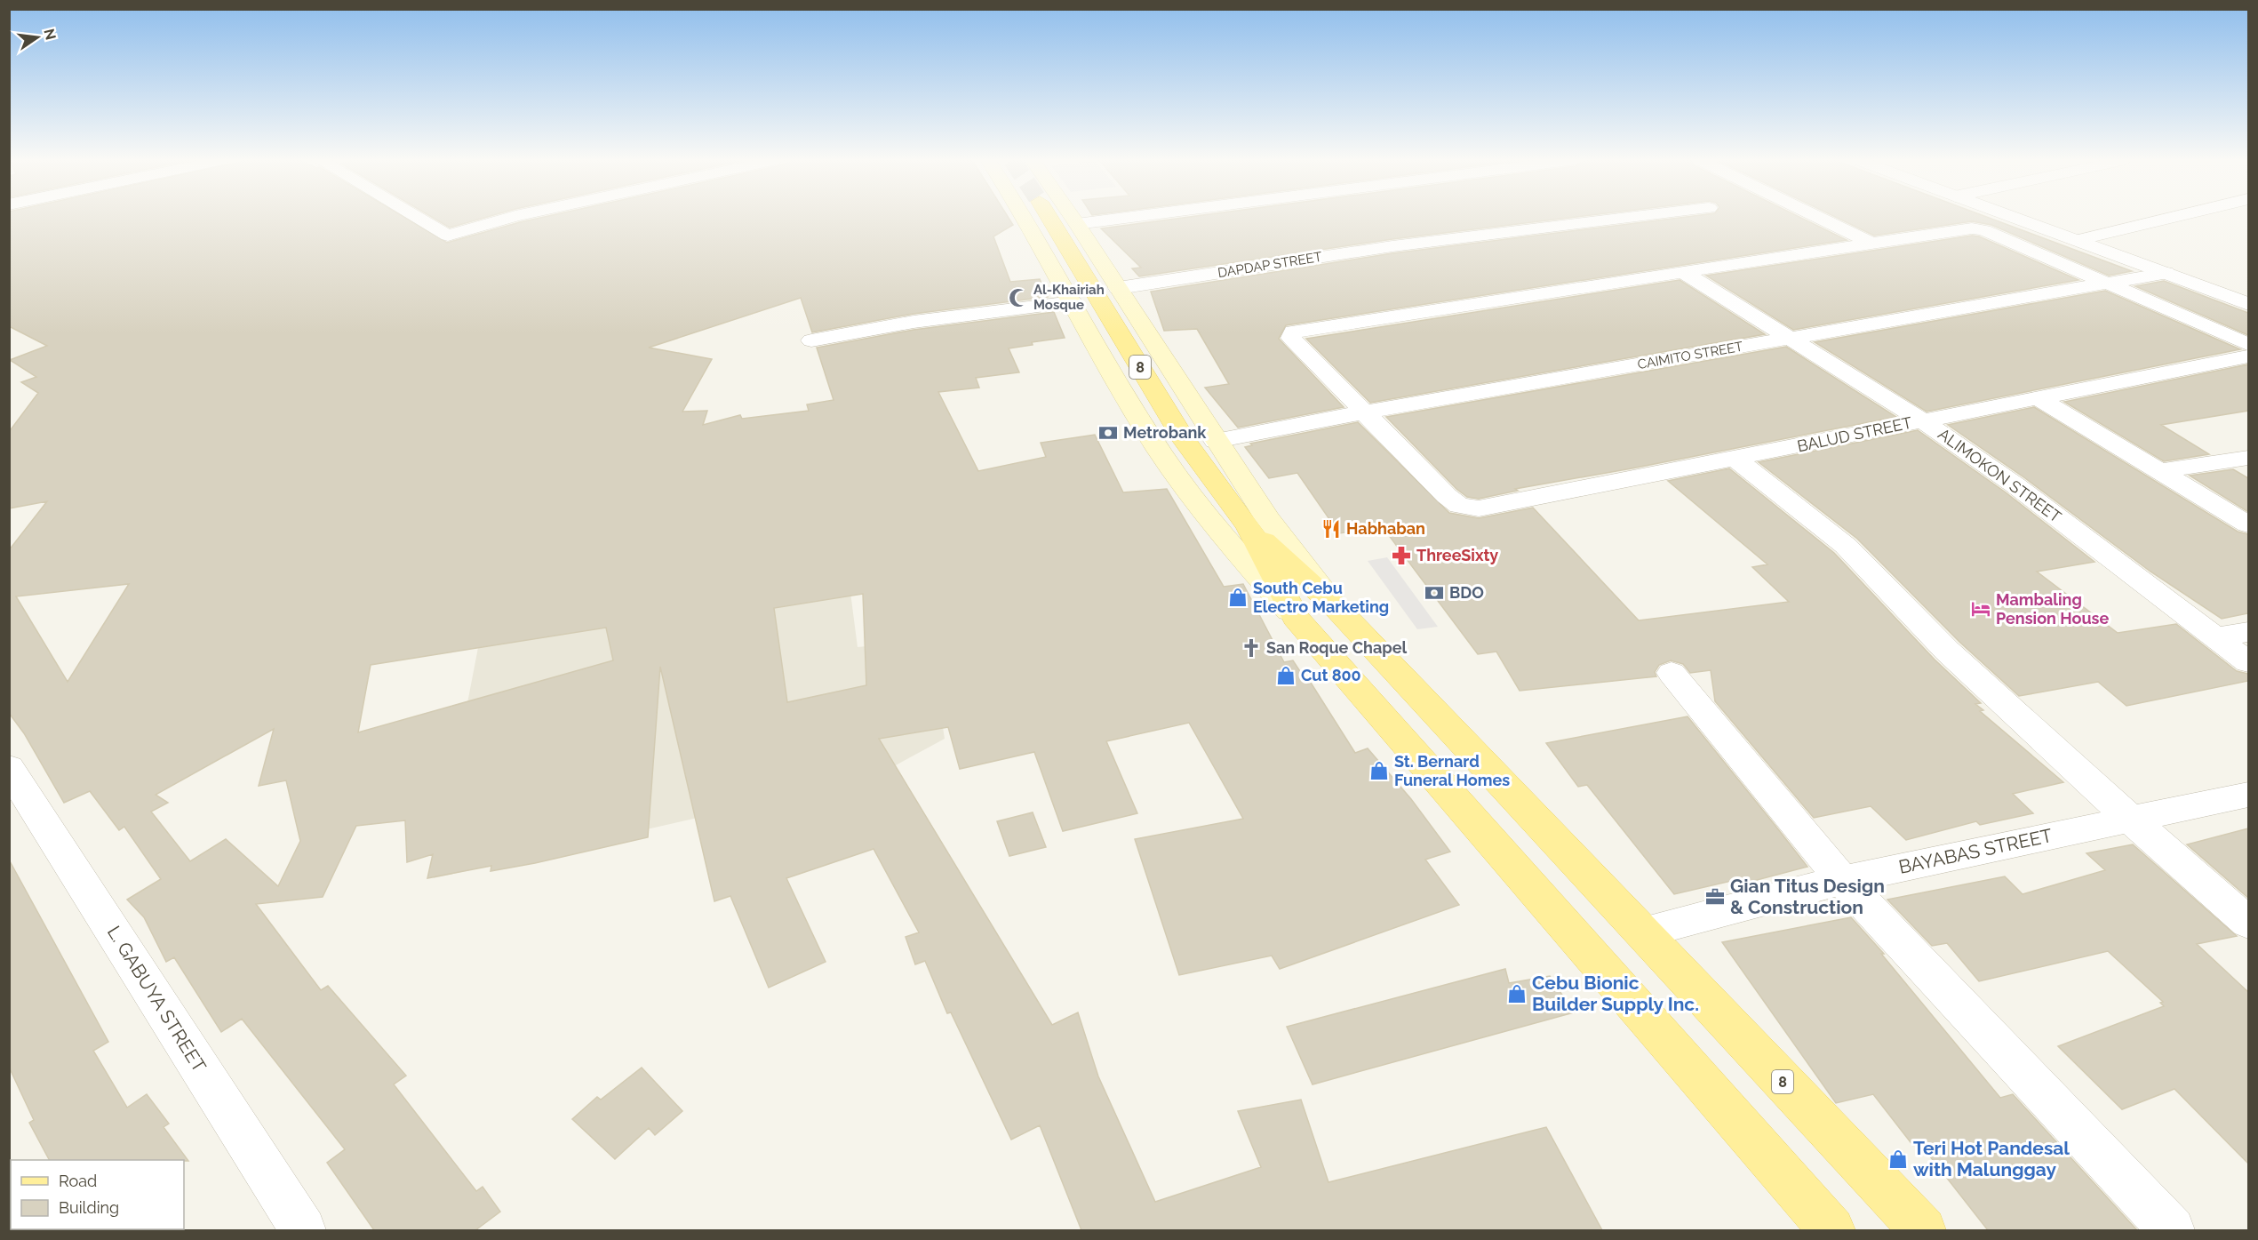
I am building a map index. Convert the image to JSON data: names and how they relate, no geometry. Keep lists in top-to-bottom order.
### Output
{
  "streets": {
    "main road": ["8"],
    "street": [
      "DAPDAP STREET",
      "CAIMITO STREET",
      "BALUD STREET",
      "ALIMOKON STREET",
      "BAYABAS STREET",
      "L. GABUYA STREET"
    ]
  },
  "crossings": [
    ["DAPDAP STREET", "8"],
    ["CAIMITO STREET", "8"],
    ["CAIMITO STREET", "BALUD STREET"],
    ["CAIMITO STREET", "ALIMOKON STREET"],
    ["8", "BAYABAS STREET"],
    ["BALUD STREET", "ALIMOKON STREET"]
  ],
  "places": {
    "mosque": ["Al-Khairiah Mosque"],
    "bank": ["Metrobank", "BDO"],
    "restaurant": ["Habhaban"],
    "pharmacy": ["ThreeSixty"],
    "shop": [
      "South Cebu Electro Marketing",
      "Cut 800",
      "St. Bernard Funeral Homes",
      "Cebu Bionic Builder Supply Inc.",
      "Teri Hot Pandesal with Malunggay"
    ],
    "hotel": ["Mambaling Pension House"],
    "church": ["San Roque Chapel"],
    "office": ["Gian Titus Design & Construction"]
  },
  "legend": ["Road", "Building"],
  "north": "right"
}
